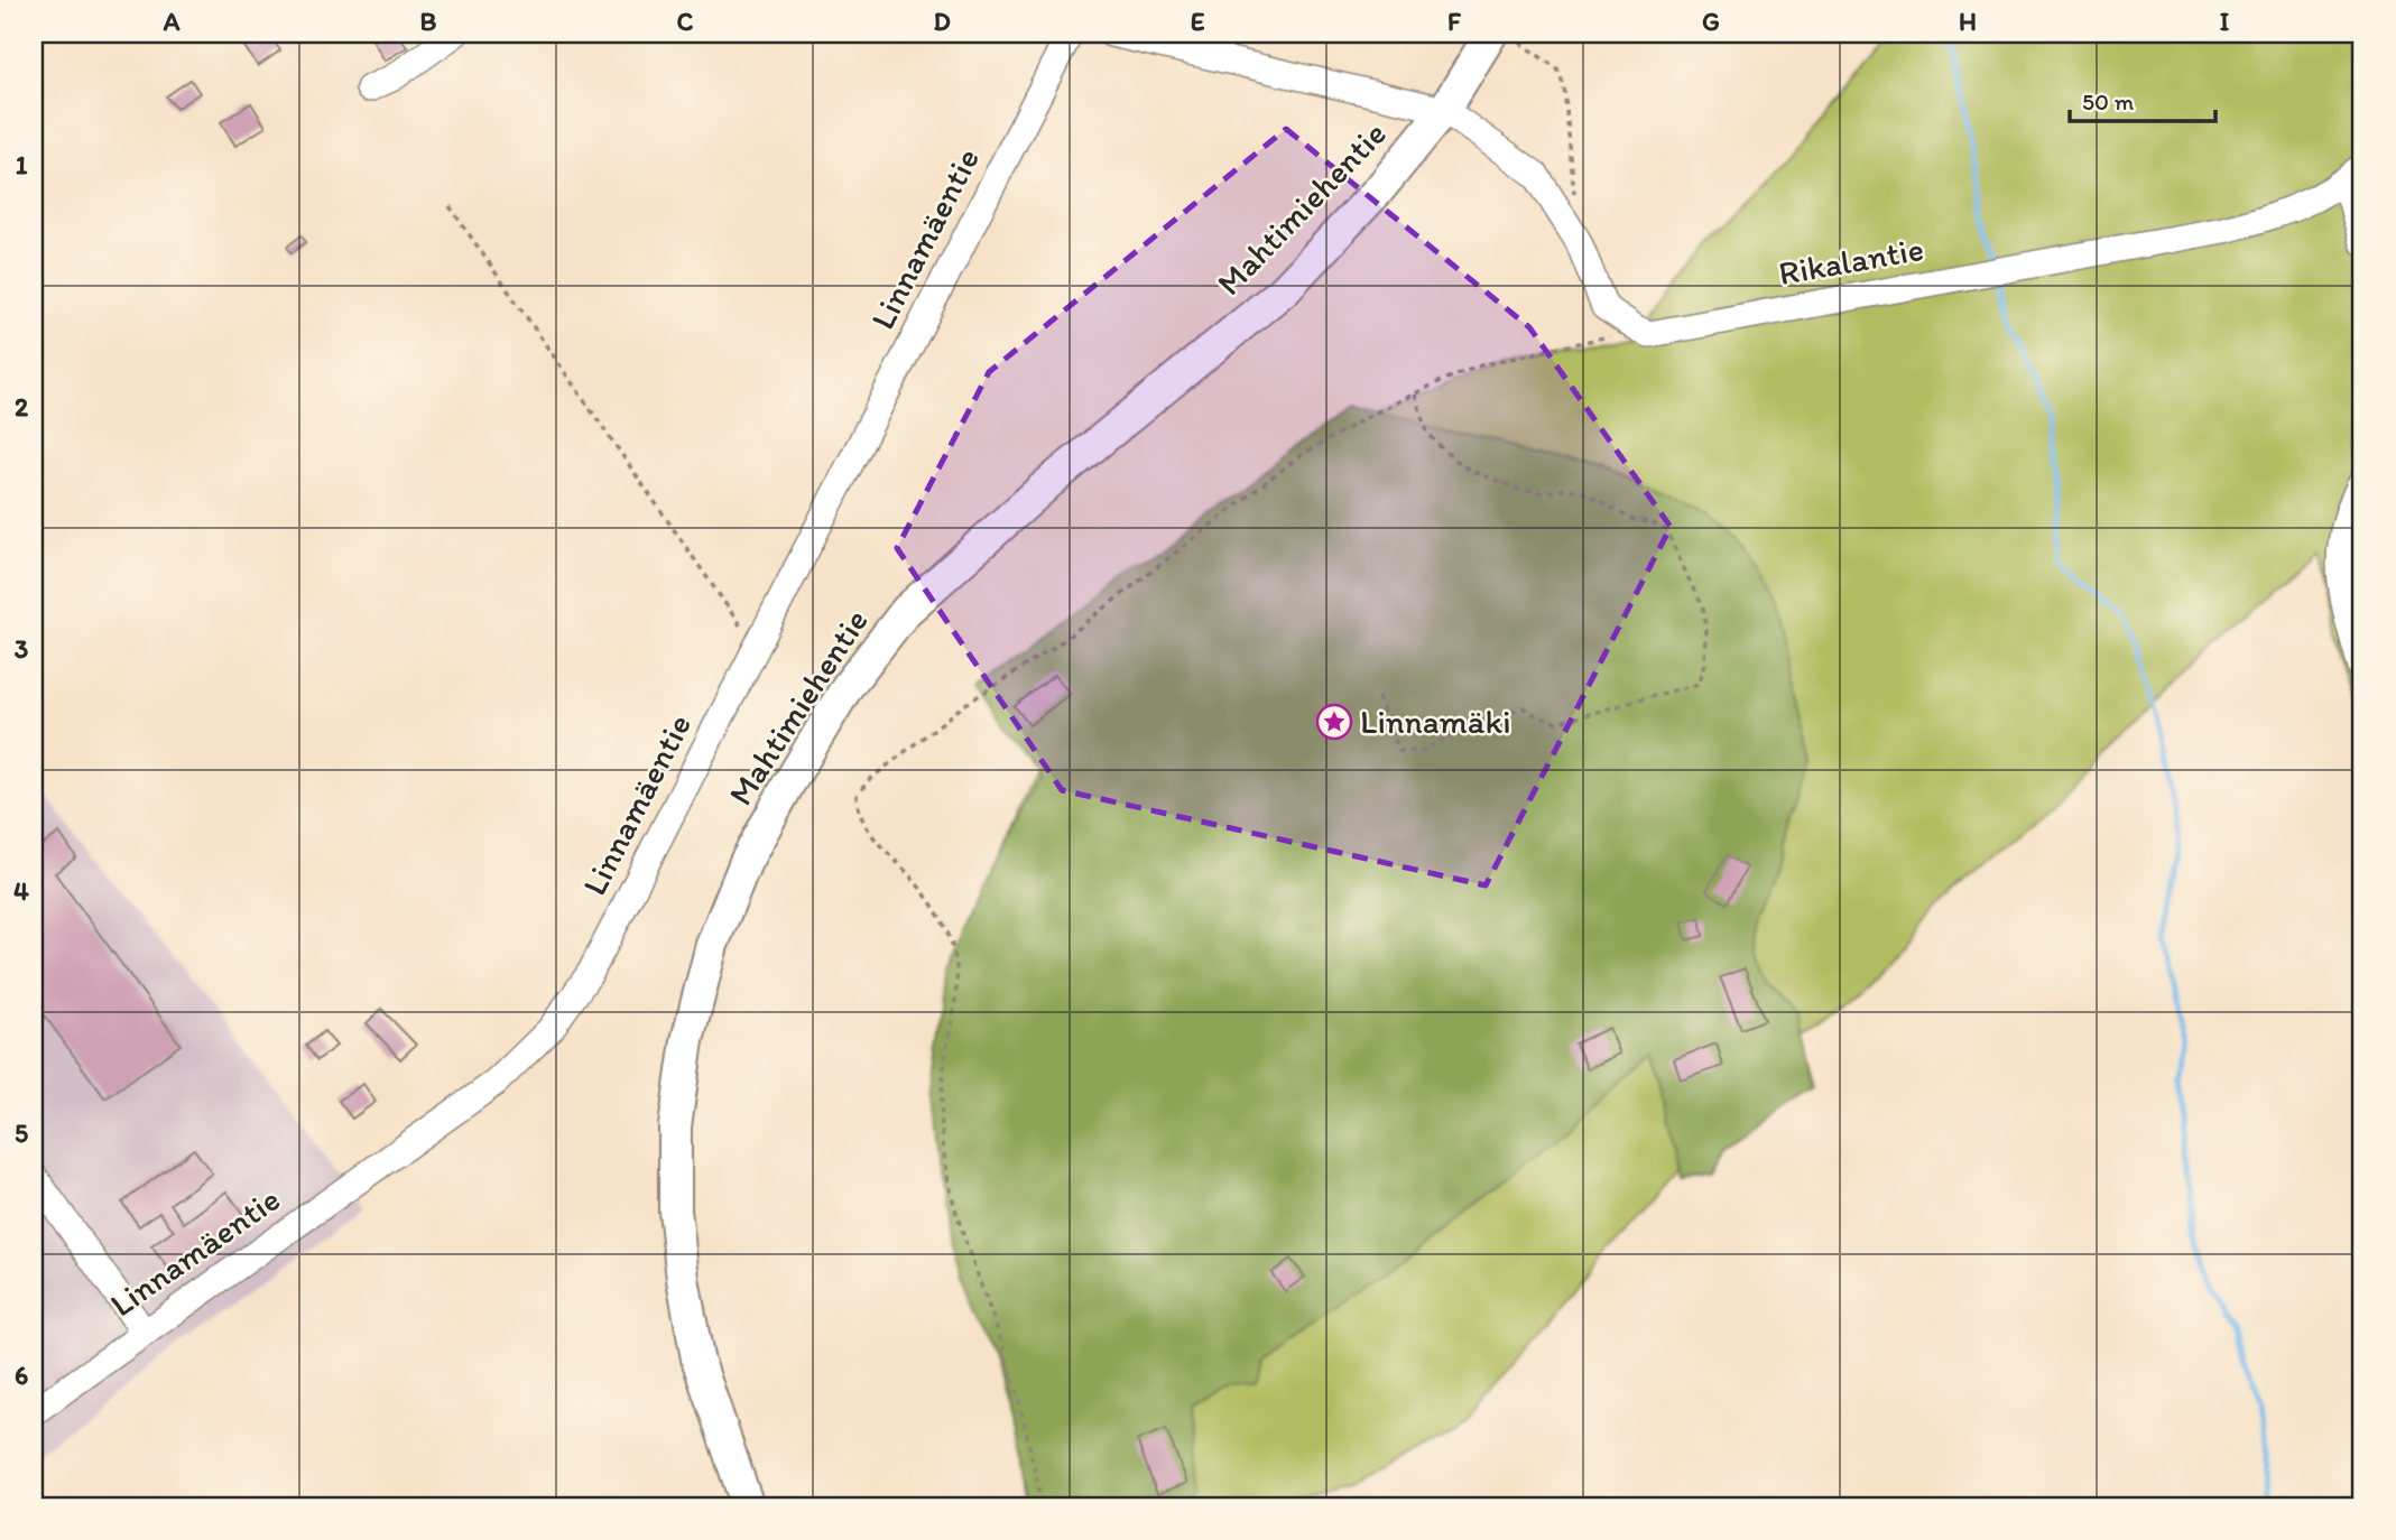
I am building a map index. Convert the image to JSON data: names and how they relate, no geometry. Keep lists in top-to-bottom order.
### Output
{
  "streets": {
    "main road": ["Mahtimiehentie"],
    "street": ["Linnamäentie", "Rikalantie"]
  },
  "places": {
    "place": ["Linnamäki"]
  },
  "scale_bar": "50 m",
  "grid": {
    "columns": [
      "A",
      "B",
      "C",
      "D",
      "E",
      "F",
      "G",
      "H",
      "I"
    ],
    "rows": [
      "1",
      "2",
      "3",
      "4",
      "5",
      "6"
    ]
  }
}
